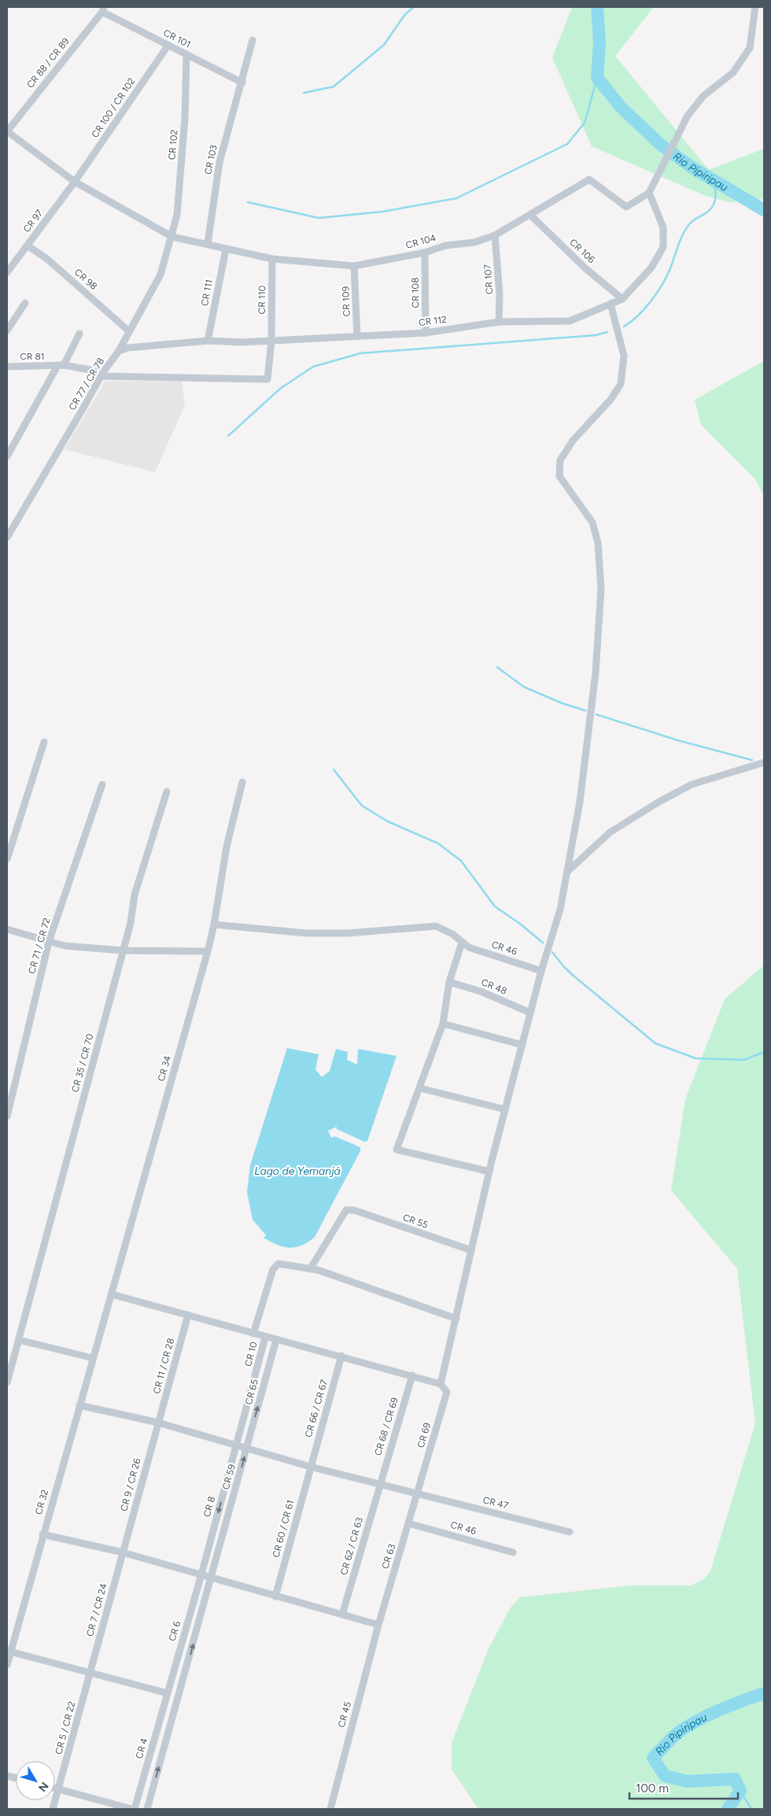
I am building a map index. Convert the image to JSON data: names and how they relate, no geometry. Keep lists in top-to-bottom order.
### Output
{
  "streets": {
    "street": [
      "CR 101",
      "CR 88 / CR 89",
      "CR 100 / CR 102",
      "CR 102",
      "CR 103",
      "CR 97",
      "CR 104",
      "CR 106",
      "CR 98",
      "CR 107",
      "CR 111",
      "CR 108",
      "CR 110",
      "CR 109",
      "CR 112",
      "CR 81",
      "CR 77 / CR 78",
      "CR 71 / CR 72",
      "CR 46",
      "CR 48",
      "CR 35 / CR 70",
      "CR 34",
      "CR 55",
      "CR 10",
      "CR 11 / CR 28",
      "CR 65",
      "CR 66 / CR 67",
      "CR 68 / CR 69",
      "CR 69",
      "CR 59",
      "CR 9 / CR 26",
      "CR 32",
      "CR 47",
      "CR 8",
      "CR 60 / CR 61",
      "CR 62 / CR 63",
      "CR 63",
      "CR 7 / CR 24",
      "CR 6",
      "CR 45",
      "CR 5 / CR 22",
      "CR 4"
    ]
  },
  "crossings": [
    ["CR 101", "CR 88 / CR 89"],
    ["CR 101", "CR 100 / CR 102"],
    ["CR 101", "CR 102"],
    ["CR 101", "CR 103"],
    ["CR 88 / CR 89", "CR 104"],
    ["CR 100 / CR 102", "CR 97"],
    ["CR 100 / CR 102", "CR 104"],
    ["CR 102", "CR 104"],
    ["CR 102", "CR 77 / CR 78"],
    ["CR 103", "CR 104"],
    ["CR 97", "CR 104"],
    ["CR 97", "CR 98"],
    ["CR 104", "CR 106"],
    ["CR 104", "CR 107"],
    ["CR 104", "CR 111"],
    ["CR 104", "CR 108"],
    ["CR 104", "CR 110"],
    ["CR 104", "CR 109"],
    ["CR 104", "CR 112"],
    ["CR 104", "CR 77 / CR 78"],
    ["CR 106", "CR 112"],
    ["CR 98", "CR 77 / CR 78"],
    ["CR 107", "CR 112"],
    ["CR 111", "CR 112"],
    ["CR 108", "CR 112"],
    ["CR 110", "CR 112"],
    ["CR 110", "CR 81"],
    ["CR 110", "CR 77 / CR 78"],
    ["CR 109", "CR 112"],
    ["CR 112", "CR 77 / CR 78"],
    ["CR 81", "CR 77 / CR 78"],
    ["CR 46", "CR 34"],
    ["CR 46", "CR 63"],
    ["CR 34", "CR 32"],
    ["CR 10", "CR 47"],
    ["CR 10", "CR 8"],
    ["CR 11 / CR 28", "CR 9 / CR 26"],
    ["CR 11 / CR 28", "CR 47"],
    ["CR 65", "CR 59"],
    ["CR 65", "CR 47"],
    ["CR 66 / CR 67", "CR 47"],
    ["CR 66 / CR 67", "CR 60 / CR 61"],
    ["CR 68 / CR 69", "CR 47"],
    ["CR 68 / CR 69", "CR 62 / CR 63"],
    ["CR 69", "CR 47"],
    ["CR 69", "CR 63"],
    ["CR 59", "CR 47"],
    ["CR 9 / CR 26", "CR 47"],
    ["CR 9 / CR 26", "CR 7 / CR 24"],
    ["CR 32", "CR 47"],
    ["CR 47", "CR 8"],
    ["CR 47", "CR 60 / CR 61"],
    ["CR 47", "CR 62 / CR 63"],
    ["CR 47", "CR 63"],
    ["CR 8", "CR 6"],
    ["CR 63", "CR 45"],
    ["CR 7 / CR 24", "CR 5 / CR 22"],
    ["CR 6", "CR 4"]
  ],
  "one_way": ["CR 65", "CR 59", "CR 8"],
  "water": ["Rio Pipiripau", "Lago de Yemanjá"],
  "scale_bar": "100 m",
  "north": "bottom right"
}
